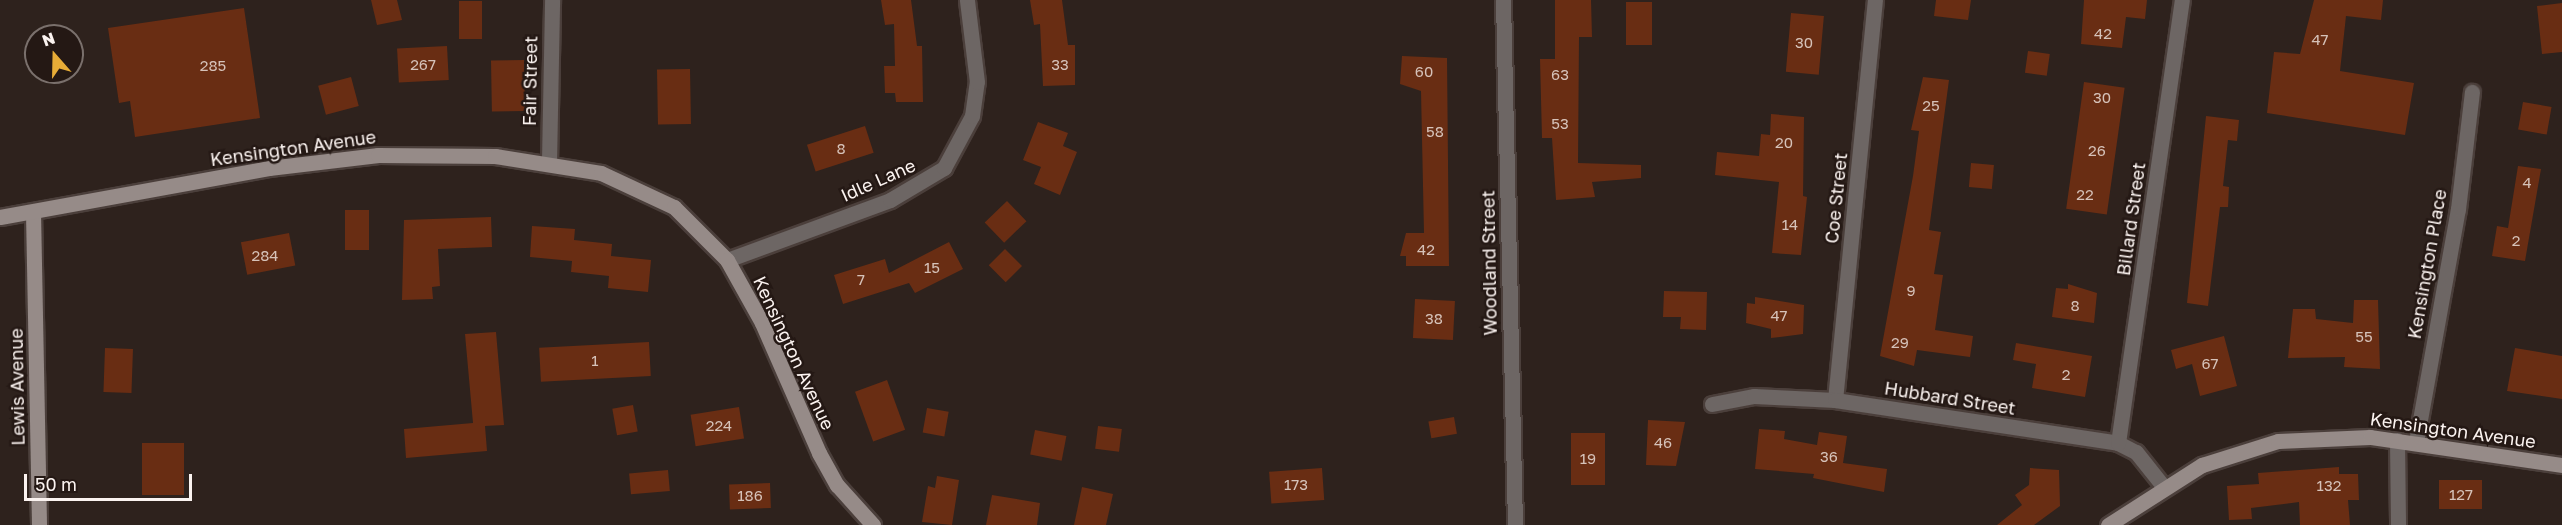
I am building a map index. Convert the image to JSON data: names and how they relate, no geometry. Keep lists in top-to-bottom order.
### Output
{
  "streets": {
    "main road": ["Kensington Avenue", "Lewis Avenue"],
    "street": [
      "Fair Street",
      "Idle Lane",
      "Coe Street",
      "Billard Street",
      "Woodland Street",
      "Kensington Place",
      "Hubbard Street"
    ]
  },
  "crossings": [
    ["Fair Street", "Kensington Avenue"],
    ["Kensington Avenue", "Idle Lane"],
    ["Kensington Avenue", "Kensington Place"],
    ["Kensington Avenue", "Lewis Avenue"],
    ["Kensington Avenue", "Hubbard Street"],
    ["Coe Street", "Hubbard Street"],
    ["Billard Street", "Hubbard Street"]
  ],
  "house_numbers": [
    "42",
    "47",
    "30",
    "267",
    "33",
    "285",
    "60",
    "63",
    "30",
    "25",
    "53",
    "58",
    "20",
    "8",
    "26",
    "4",
    "22",
    "14",
    "2",
    "42",
    "284",
    "15",
    "7",
    "9",
    "8",
    "47",
    "38",
    "55",
    "29",
    "1",
    "67",
    "2",
    "224",
    "46",
    "36",
    "19",
    "173",
    "132",
    "127",
    "186"
  ],
  "scale_bar": "50 m",
  "north": "top"
}
